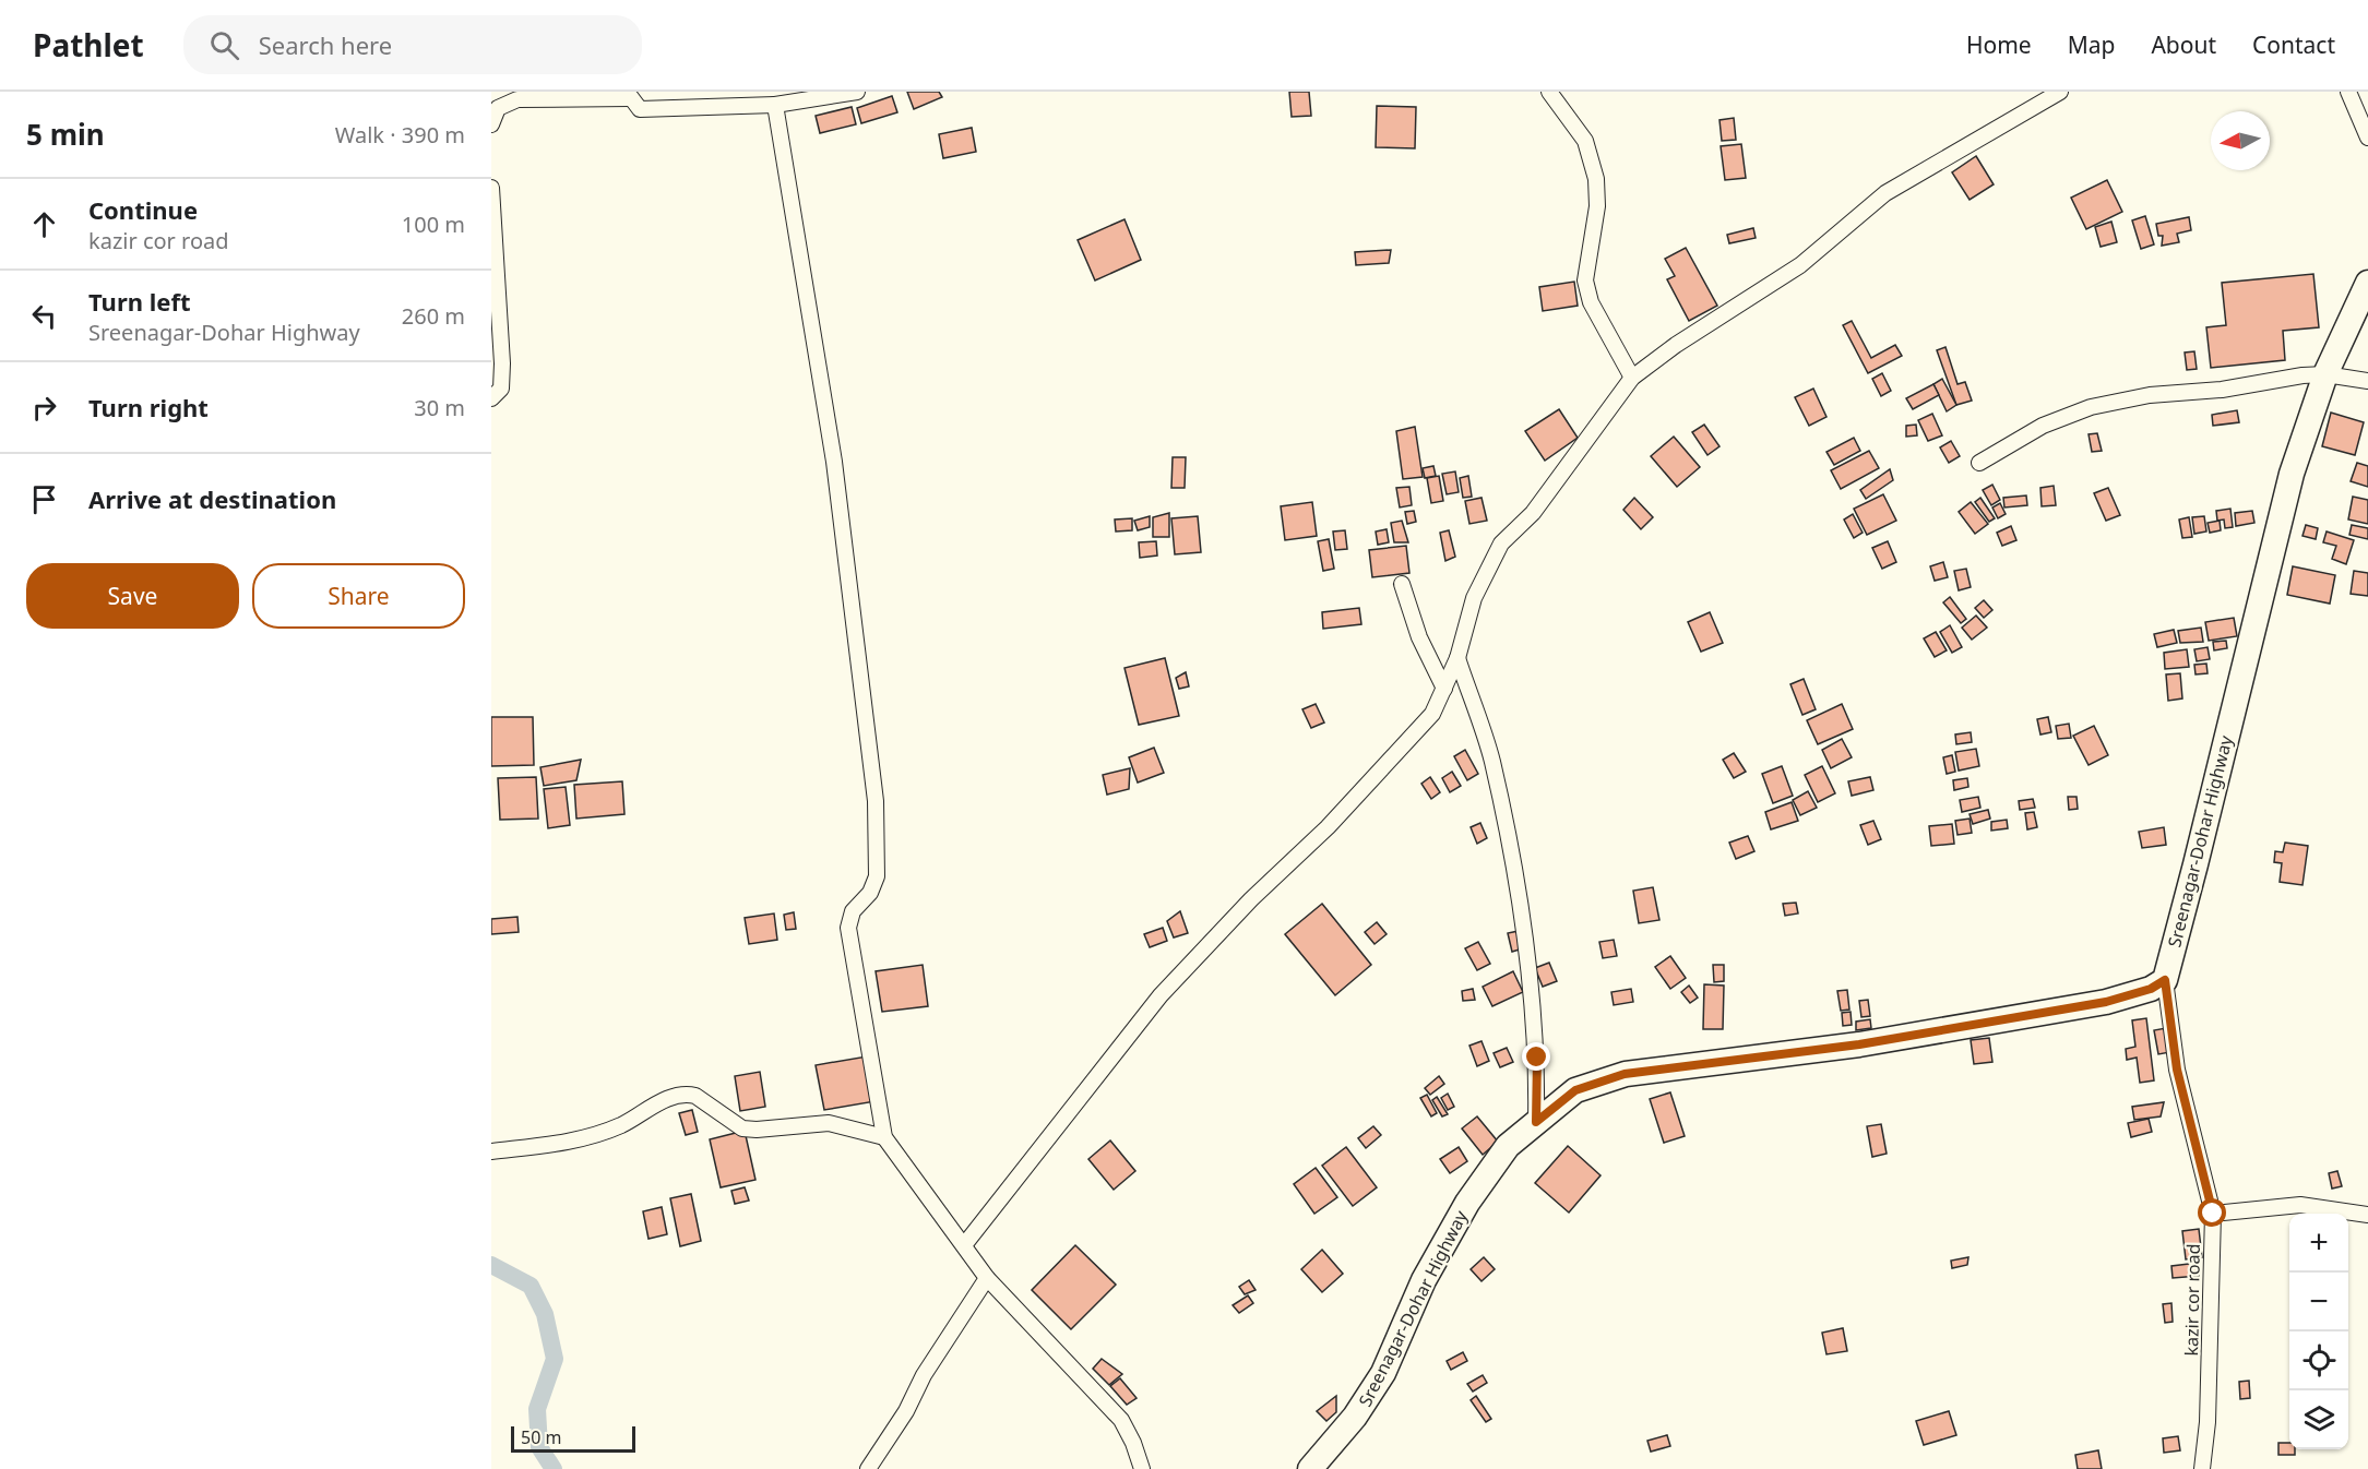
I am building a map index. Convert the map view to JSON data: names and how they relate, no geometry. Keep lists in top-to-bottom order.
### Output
{
  "streets": {
    "main road": ["Sreenagar-Dohar Highway"],
    "street": ["kazir cor road"]
  },
  "crossings": [
    ["Sreenagar-Dohar Highway", "kazir cor road"]
  ],
  "scale_bar": "50 m",
  "north": "left",
  "page": {
    "header": "Pathlet",
    "search": "Search here",
    "nav": [
      "Home",
      "Map",
      "About",
      "Contact"
    ],
    "heading": ["5 min", "Walk · 390 m"],
    "list": [
      ["Continue", "kazir cor road", "100 m"],
      ["Turn left", "Sreenagar-Dohar Highway", "260 m"],
      ["Turn right", "30 m"],
      "Arrive at destination"
    ],
    "buttons": ["Save", "Share"],
    "map_buttons": ["+", "−"],
    "scale": "50 m"
  }
}
